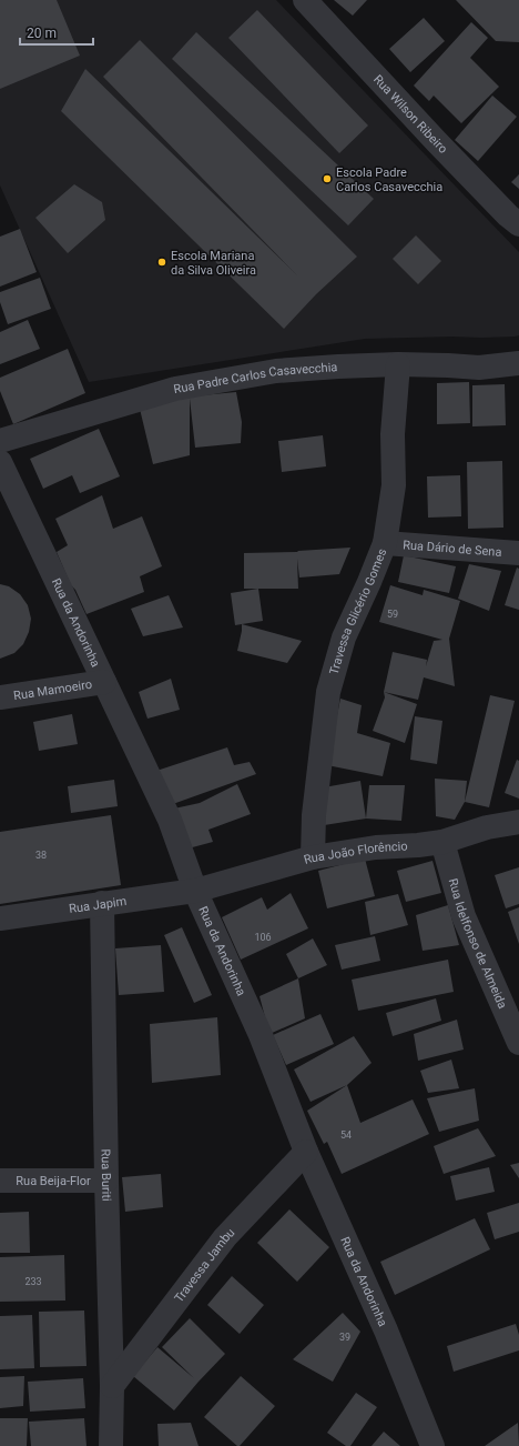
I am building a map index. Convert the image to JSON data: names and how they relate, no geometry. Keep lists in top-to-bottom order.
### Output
{
  "streets": {
    "street": [
      "Rua Wilson Ribeiro",
      "Rua Padre Carlos Casavecchia",
      "Rua Dário de Sena",
      "Travessa Glicério Gomes",
      "Rua da Andorinha",
      "Rua Mamoeiro",
      "Rua João Florêncio",
      "Rua Japim",
      "Rua Idelfonso de Almeida",
      "Rua Buriti",
      "Rua Beija-Flor",
      "Travessa Jambu"
    ]
  },
  "crossings": [
    ["Rua Padre Carlos Casavecchia", "Travessa Glicério Gomes"],
    ["Rua Dário de Sena", "Travessa Glicério Gomes"],
    ["Travessa Glicério Gomes", "Rua João Florêncio"],
    ["Rua da Andorinha", "Rua Mamoeiro"],
    ["Rua da Andorinha", "Rua João Florêncio"],
    ["Rua da Andorinha", "Rua Japim"],
    ["Rua da Andorinha", "Travessa Jambu"],
    ["Rua João Florêncio", "Rua Japim"],
    ["Rua João Florêncio", "Rua Idelfonso de Almeida"],
    ["Rua Japim", "Rua Buriti"],
    ["Rua Buriti", "Rua Beija-Flor"],
    ["Rua Buriti", "Travessa Jambu"]
  ],
  "places": ["Escola Padre Carlos Casavecchia", "Escola Mariana da Silva Oliveira"],
  "house_numbers": [
    "59",
    "38",
    "106",
    "54",
    "233",
    "39"
  ],
  "scale_bar": "20 m"
}
